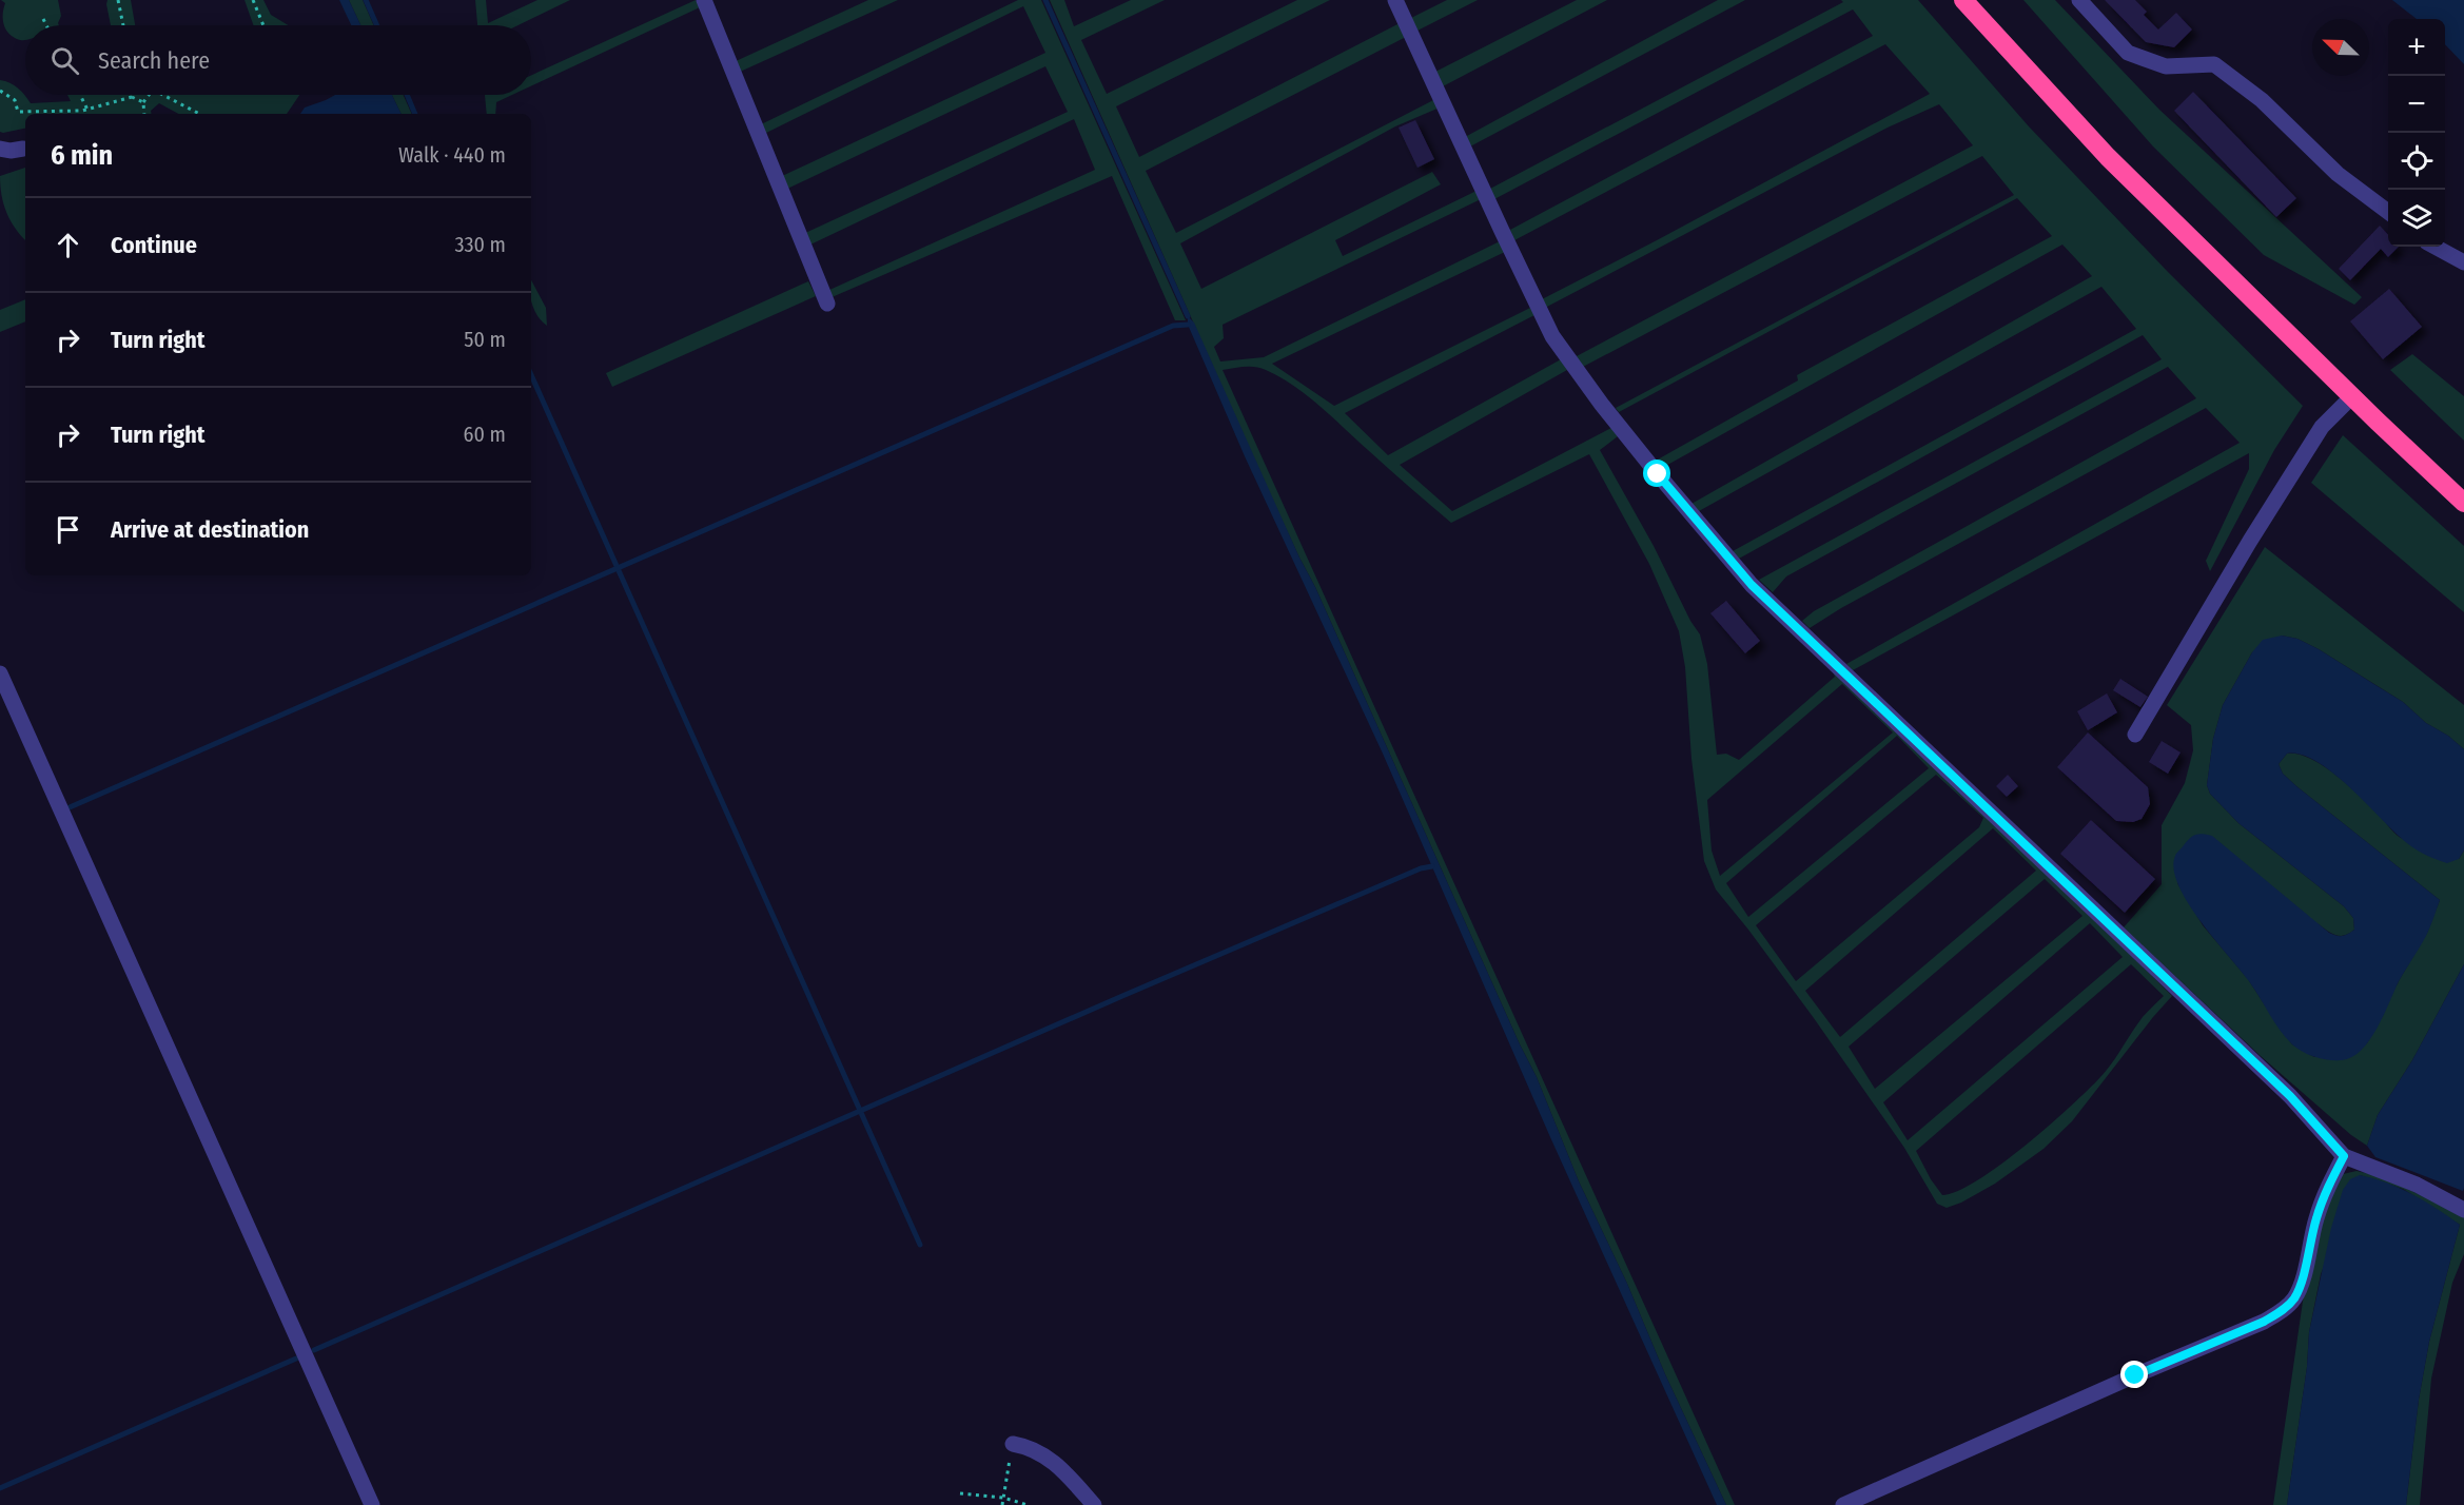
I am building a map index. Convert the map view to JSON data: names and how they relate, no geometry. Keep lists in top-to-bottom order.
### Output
{
  "north": "top left",
  "page": {
    "map_buttons": ["+", "−"],
    "search": "Search here",
    "heading": ["6 min", "Walk · 440 m"],
    "list": [
      ["Continue", "330 m"],
      ["Turn right", "50 m"],
      ["Turn right", "60 m"],
      "Arrive at destination"
    ]
  }
}
